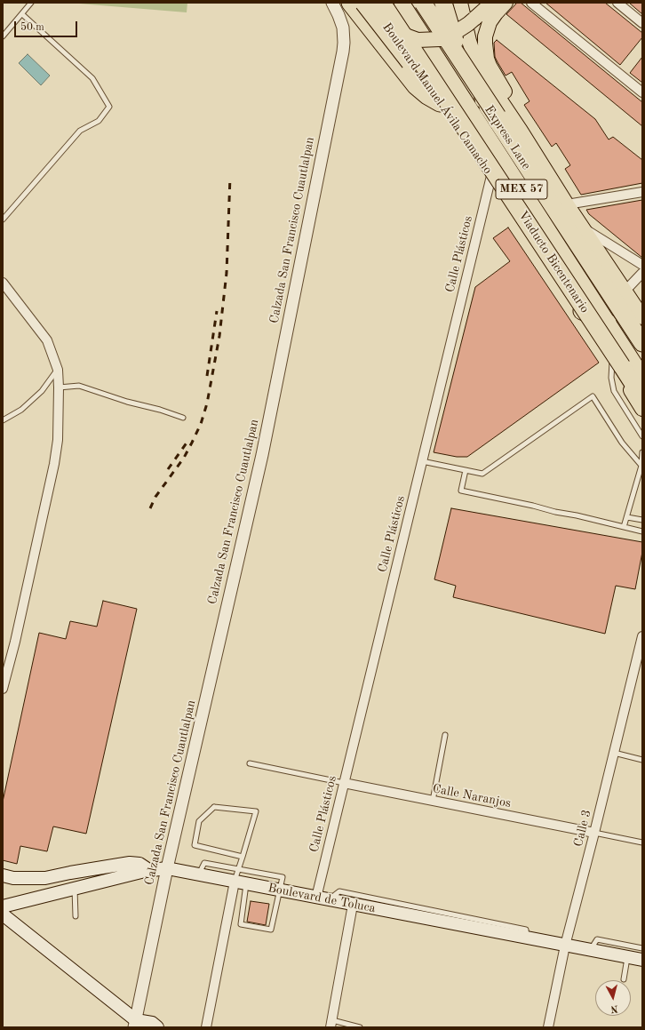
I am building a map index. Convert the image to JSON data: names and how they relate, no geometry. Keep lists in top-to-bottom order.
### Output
{
  "streets": {
    "highway": [
      "Boulevard Manuel Ávila Camacho",
      "Express Lane",
      "MEX 57",
      "Viaducto Bicentenario"
    ],
    "main road": ["Boulevard de Toluca"],
    "street": [
      "Calzada San Francisco Cuautlalpan",
      "Calle Plásticos",
      "Calle Naranjos",
      "Calle 3"
    ]
  },
  "crossings": [
    ["Boulevard Manuel Ávila Camacho", "Calle Plásticos"],
    ["Boulevard Manuel Ávila Camacho", "Viaducto Bicentenario"],
    ["Calzada San Francisco Cuautlalpan", "Boulevard de Toluca"],
    ["Calle Plásticos", "Calle Naranjos"],
    ["Calle Plásticos", "Boulevard de Toluca"],
    ["Calle Naranjos", "Calle 3"],
    ["Calle 3", "Boulevard de Toluca"]
  ],
  "scale_bar": "50 m",
  "north": "bottom"
}
